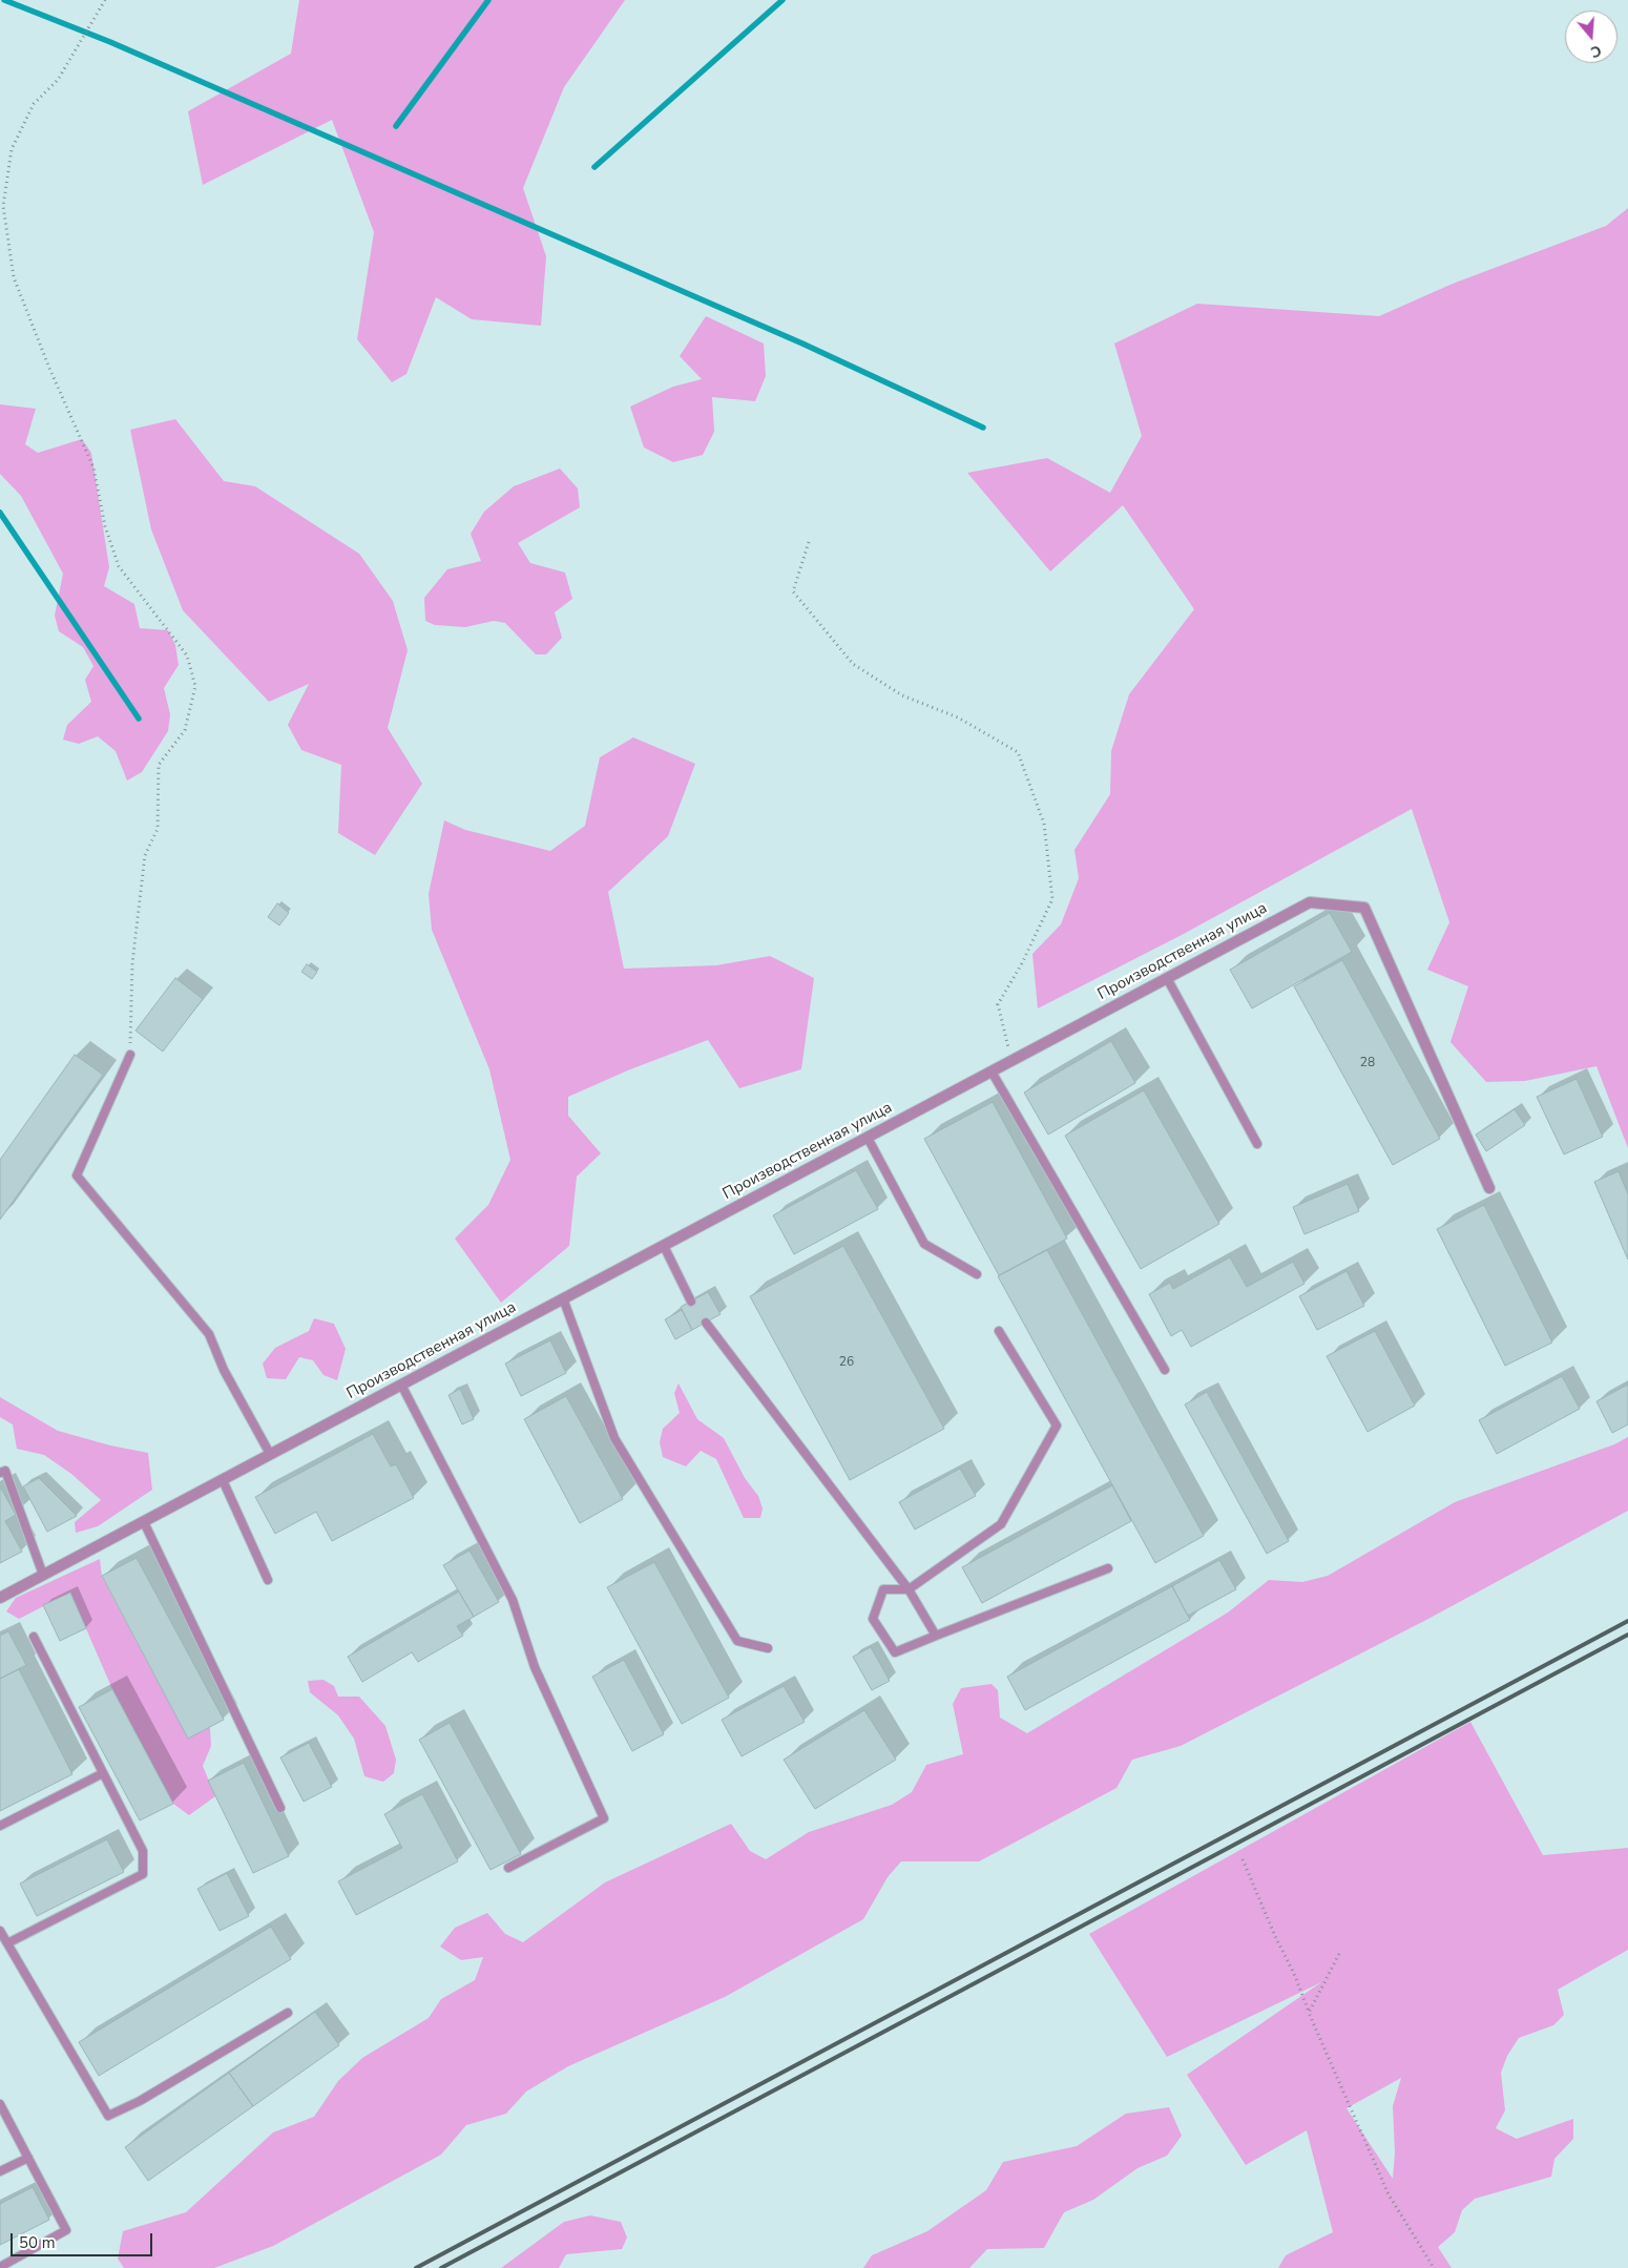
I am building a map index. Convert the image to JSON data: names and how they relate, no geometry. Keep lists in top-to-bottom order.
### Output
{
  "streets": {
    "street": ["Производственная улица"]
  },
  "house_numbers": ["28", "26"],
  "scale_bar": "50 m",
  "north": "bottom"
}
